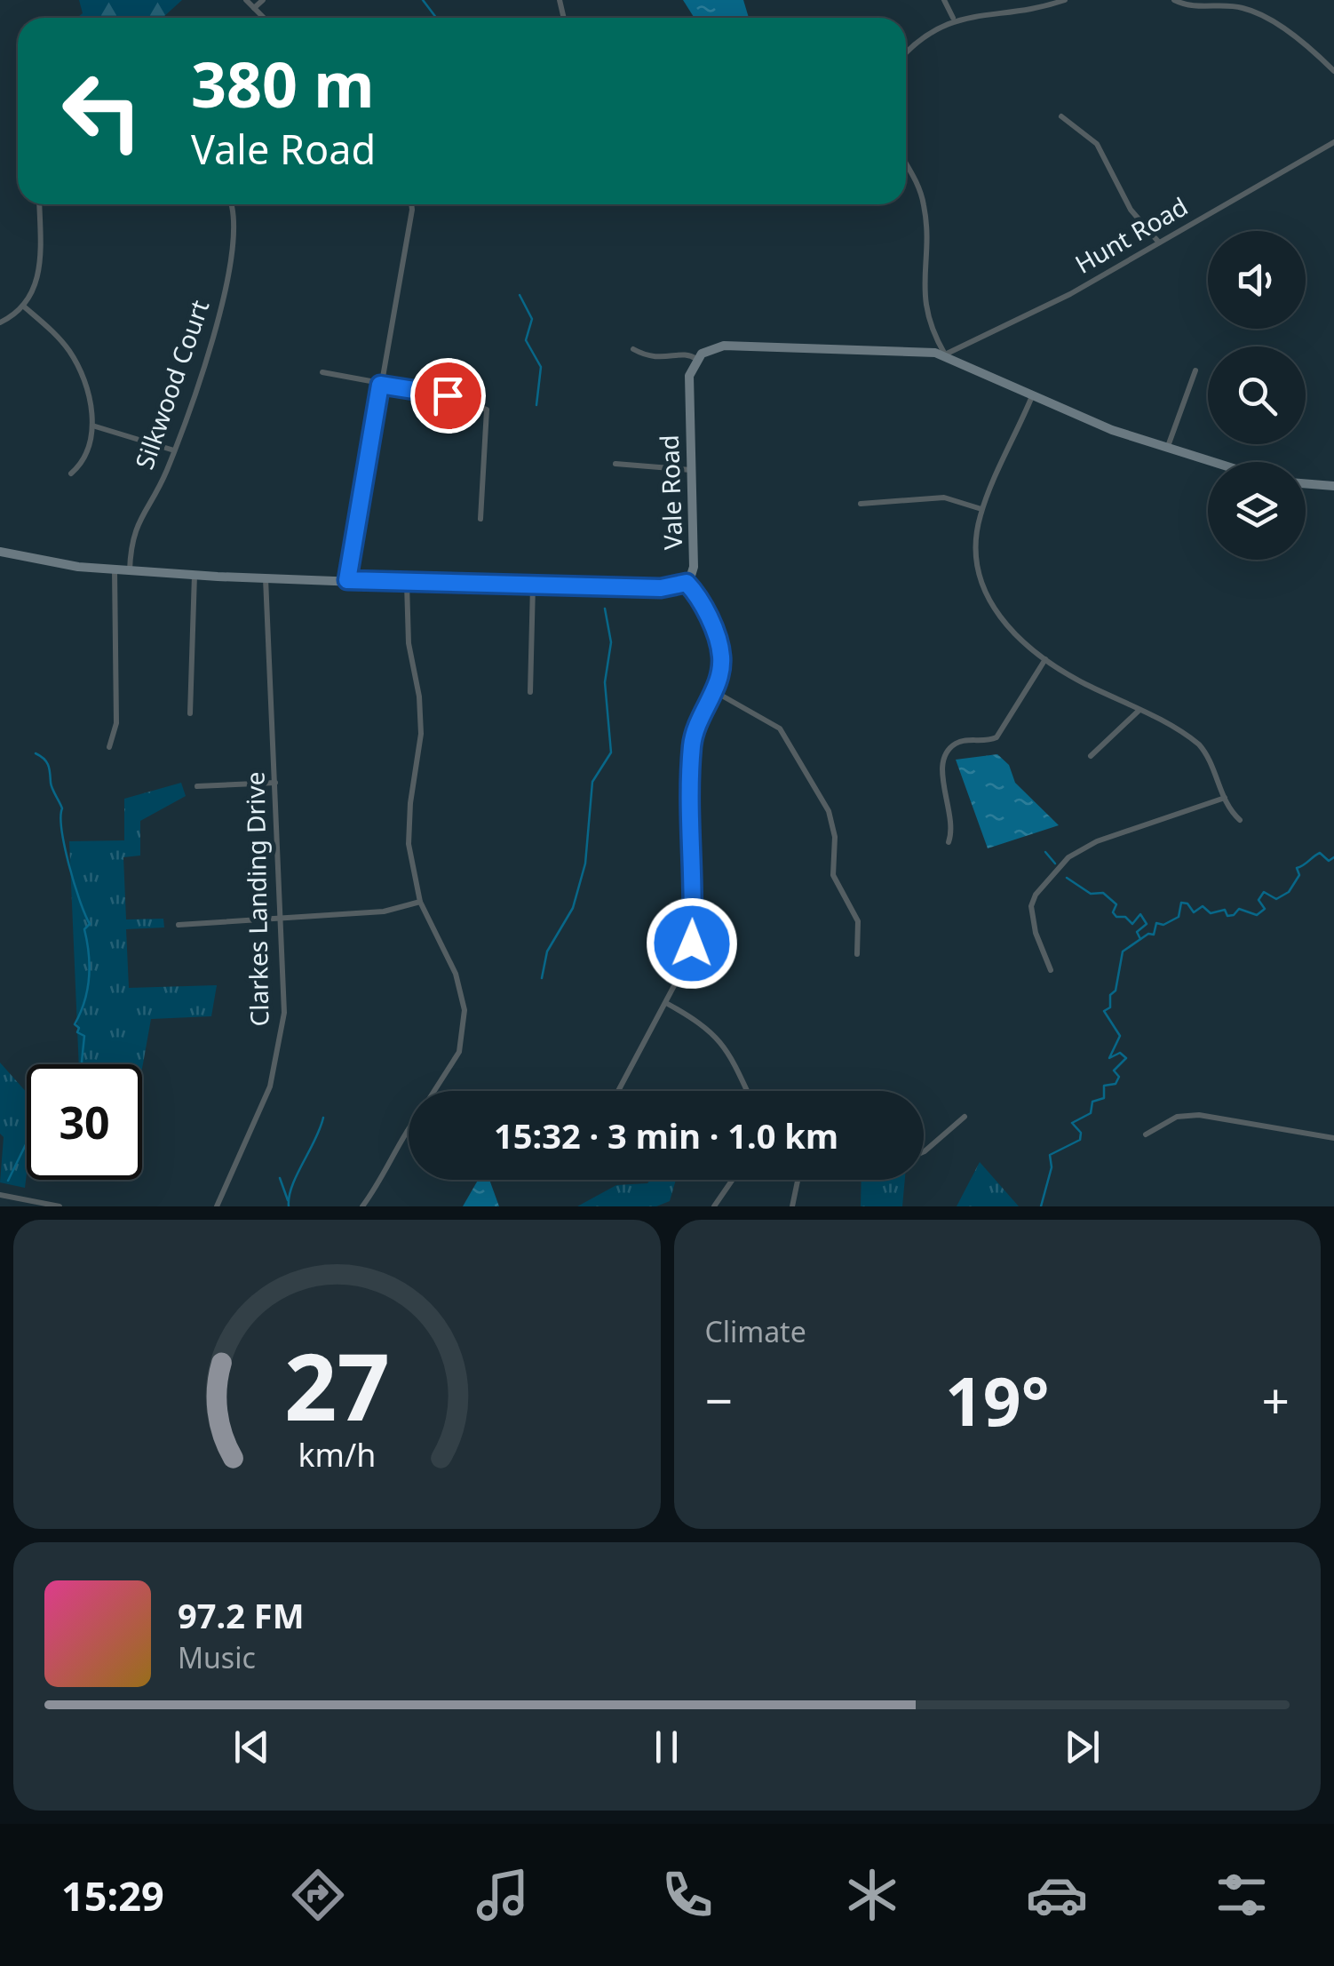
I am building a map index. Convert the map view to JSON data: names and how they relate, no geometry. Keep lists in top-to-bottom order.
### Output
{
  "streets": {
    "main road": ["Vale Road"],
    "street": ["Hunt Road", "Silkwood Court", "Clarkes Landing Drive"]
  },
  "crossings": [
    ["Silkwood Court", "Vale Road"],
    ["Vale Road", "Clarkes Landing Drive"]
  ],
  "page": {
    "turn": ["380 m", "Vale Road"],
    "limit": "30",
    "trip": "15:32 · 3 min · 1.0 km",
    "tile": "Climate",
    "heat": ["−", "19°", "+"],
    "song": ["97.2 FM", "Music"],
    "tabs": "15:29",
    "gauge": ["27", "km/h"]
  }
}
